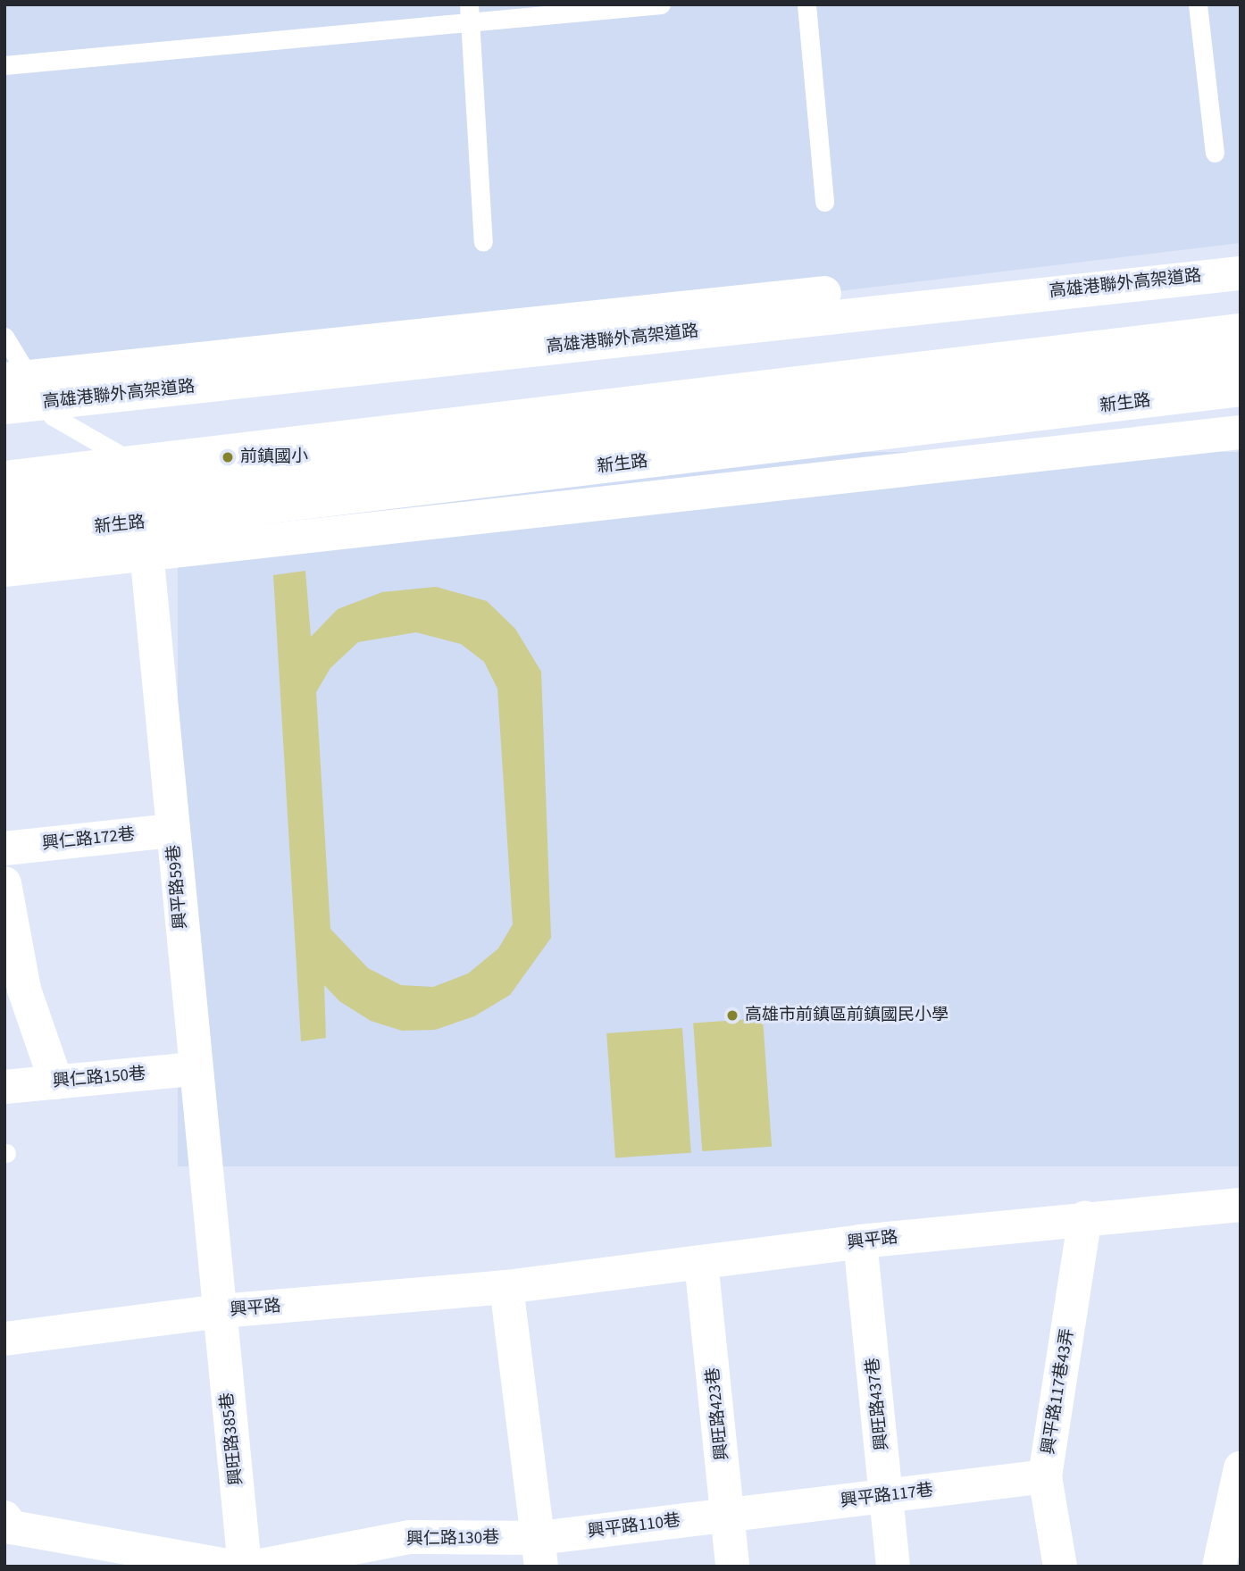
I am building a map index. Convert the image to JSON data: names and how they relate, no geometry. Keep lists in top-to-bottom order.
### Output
{
  "streets": {
    "main road": [
      "高雄港聯外高架道路",
      "新生路",
      "興仁路172巷",
      "興平路59巷",
      "興仁路150巷",
      "興平路",
      "興平路117巷43弄",
      "興旺路437巷",
      "興旺路423巷",
      "興旺路385巷",
      "興平路117巷",
      "興平路110巷",
      "興仁路130巷"
    ]
  },
  "crossings": [
    ["新生路", "興平路59巷"],
    ["興仁路172巷", "興平路59巷"],
    ["興平路59巷", "興仁路150巷"],
    ["興平路59巷", "興平路"],
    ["興平路59巷", "興旺路385巷"],
    ["興平路", "興平路117巷43弄"],
    ["興平路", "興旺路437巷"],
    ["興平路", "興旺路423巷"],
    ["興平路", "興旺路385巷"],
    ["興平路117巷43弄", "興平路117巷"],
    ["興旺路437巷", "興平路117巷"],
    ["興旺路423巷", "興平路117巷"],
    ["興旺路423巷", "興平路110巷"],
    ["興平路117巷", "興平路110巷"],
    ["興平路110巷", "興仁路130巷"]
  ],
  "places": ["前鎮國小", "高雄市前鎮區前鎮國民小學"]
}
